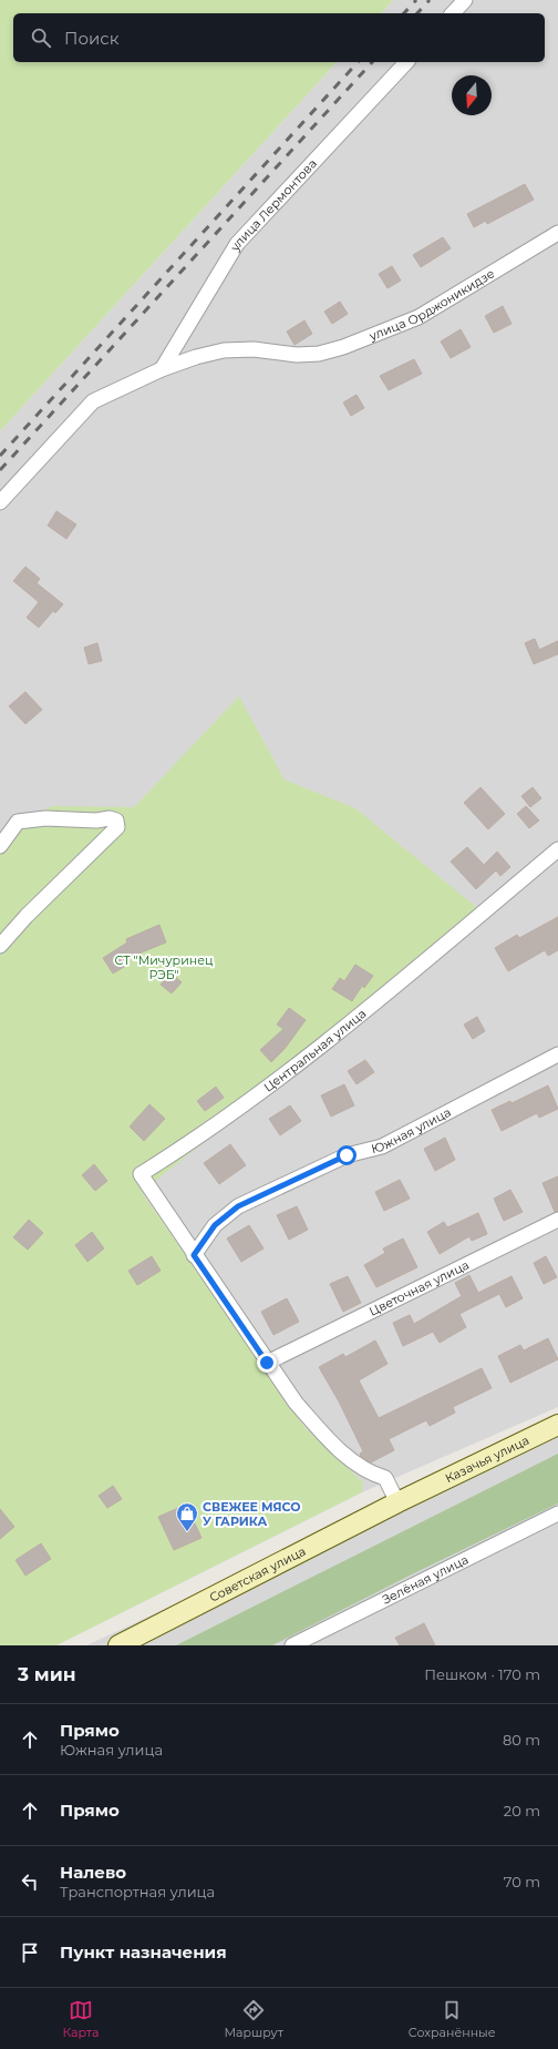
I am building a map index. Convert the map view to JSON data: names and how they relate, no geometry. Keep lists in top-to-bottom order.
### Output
{
  "streets": {
    "main road": ["Казачья улица", "Советская улица"],
    "street": [
      "улица Лермонтова",
      "улица Орджоникидзе",
      "Центральная улица",
      "Южная улица",
      "Цветочная улица",
      "Зелёная улица"
    ]
  },
  "crossings": [
    ["улица Лермонтова", "улица Орджоникидзе"],
    ["Центральная улица", "Южная улица"],
    ["Казачья улица", "Советская улица"]
  ],
  "parks": ["СТ \"Мичуринец РЭБ\""],
  "places": {
    "shop": ["СВЕЖЕЕ МЯСО У ГАРИКА"]
  },
  "north": "bottom",
  "page": {
    "search": "Поиск",
    "heading": ["3 мин", "Пешком · 170 m"],
    "list": [
      ["Прямо", "Южная улица", "80 m"],
      ["Прямо", "20 m"],
      ["Налево", "Транспортная улица", "70 m"],
      "Пункт назначения"
    ],
    "nav": ["Карта", "Маршрут", "Сохранённые"]
  }
}
